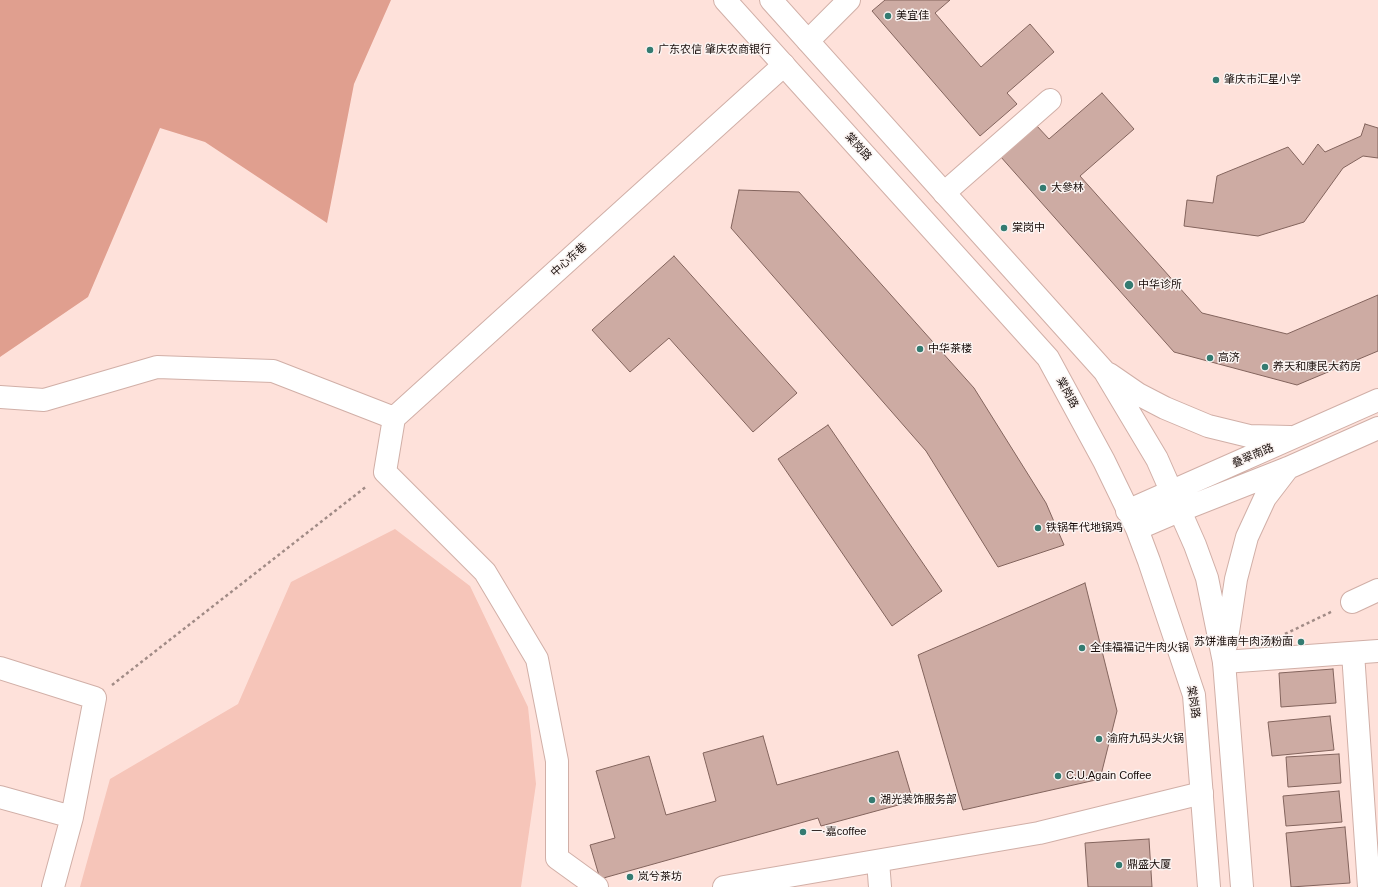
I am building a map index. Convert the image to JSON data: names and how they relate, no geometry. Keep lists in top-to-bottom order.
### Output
{
  "streets": {
    "main road": ["棠岗路", "中心东巷", "叠翠南路"]
  },
  "crossings": [
    ["棠岗路", "中心东巷"],
    ["棠岗路", "叠翠南路"]
  ],
  "places": [
    "美宜佳",
    "广东农信 肇庆农商银行",
    "肇庆市汇星小学",
    "大參林",
    "棠岗中",
    "中华诊所",
    "中华茶楼",
    "高济",
    "养天和康民大药房",
    "铁锅年代地锅鸡",
    "苏饼淮南牛肉汤粉面",
    "全佳福福记牛肉火锅",
    "渝府九码头火锅",
    "C.U.Again Coffee",
    "湖光装饰服务部",
    "一·嘉coffee",
    "鼎盛大厦",
    "岚兮茶坊"
  ]
}
